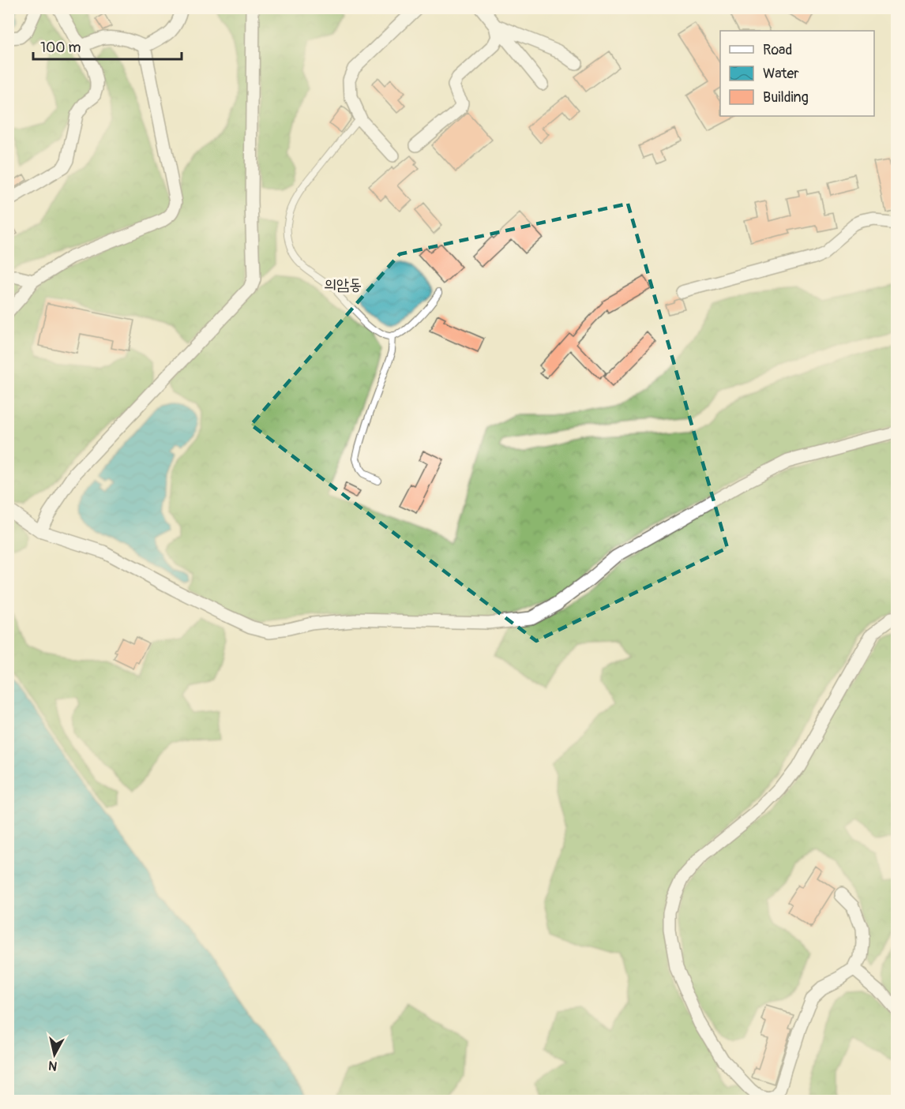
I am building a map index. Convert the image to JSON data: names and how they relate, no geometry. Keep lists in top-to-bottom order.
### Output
{
  "districts": ["의암동"],
  "legend": ["Road", "Water", "Building"],
  "scale_bar": "100 m",
  "north": "bottom"
}
